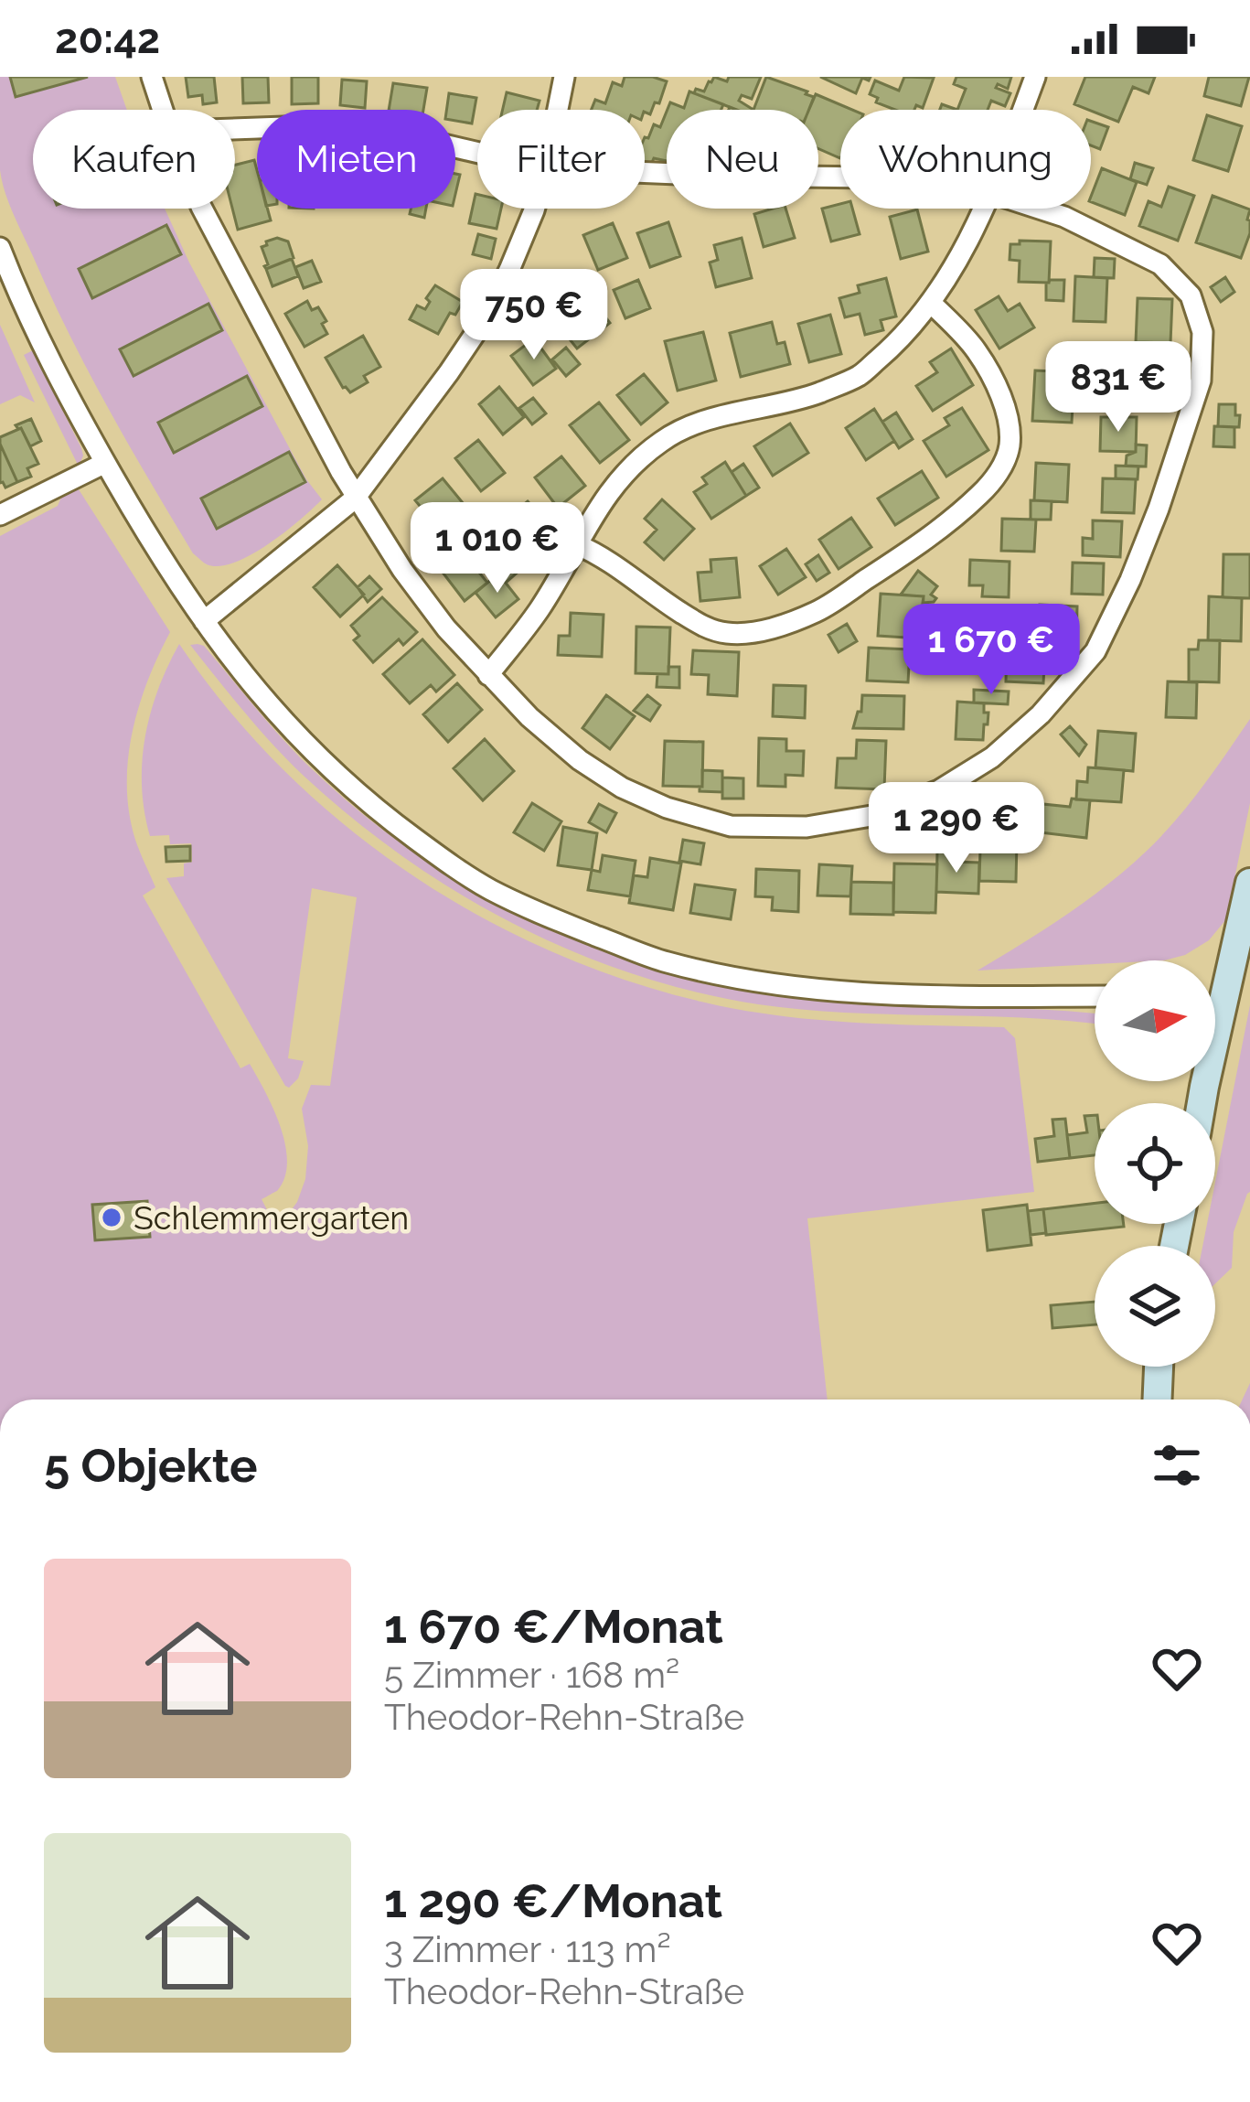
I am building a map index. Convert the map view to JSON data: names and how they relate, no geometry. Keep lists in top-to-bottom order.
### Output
{
  "places": ["Schlemmergarten"],
  "north": "right",
  "page": {
    "status": "20:42",
    "chip": [
      "Kaufen",
      "Mieten",
      "Filter",
      "Neu",
      "Wohnung"
    ],
    "price": [
      "750 €",
      "831 €",
      "1 010 €",
      "1 670 €",
      "1 290 €"
    ],
    "heading": "5 Objekte",
    "list": [
      {
        "name": "1 670 €/Monat",
        "note": "5 Zimmer · 168 m² · Theodor-Rehn-Straße"
      },
      {
        "name": "1 290 €/Monat",
        "note": "3 Zimmer · 113 m² · Theodor-Rehn-Straße"
      }
    ]
  }
}
